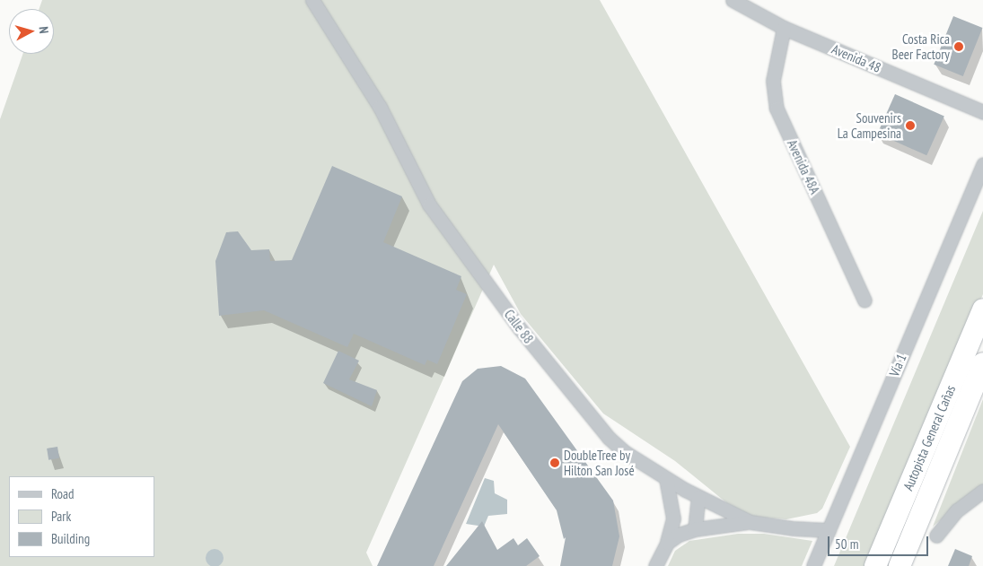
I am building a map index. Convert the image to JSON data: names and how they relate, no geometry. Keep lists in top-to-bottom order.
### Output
{
  "streets": {
    "highway": ["Autopista General Cañas"],
    "street": [
      "Avenida 48",
      "Avenida 48A",
      "Calle 88",
      "Vía 1"
    ]
  },
  "crossings": [
    ["Avenida 48", "Avenida 48A"],
    ["Calle 88", "Vía 1"]
  ],
  "places": ["Costa Rica Beer Factory", "Souvenirs La Campesina", "DoubleTree by Hilton San José"],
  "legend": ["Road", "Park", "Building"],
  "scale_bar": "50 m",
  "north": "right"
}
